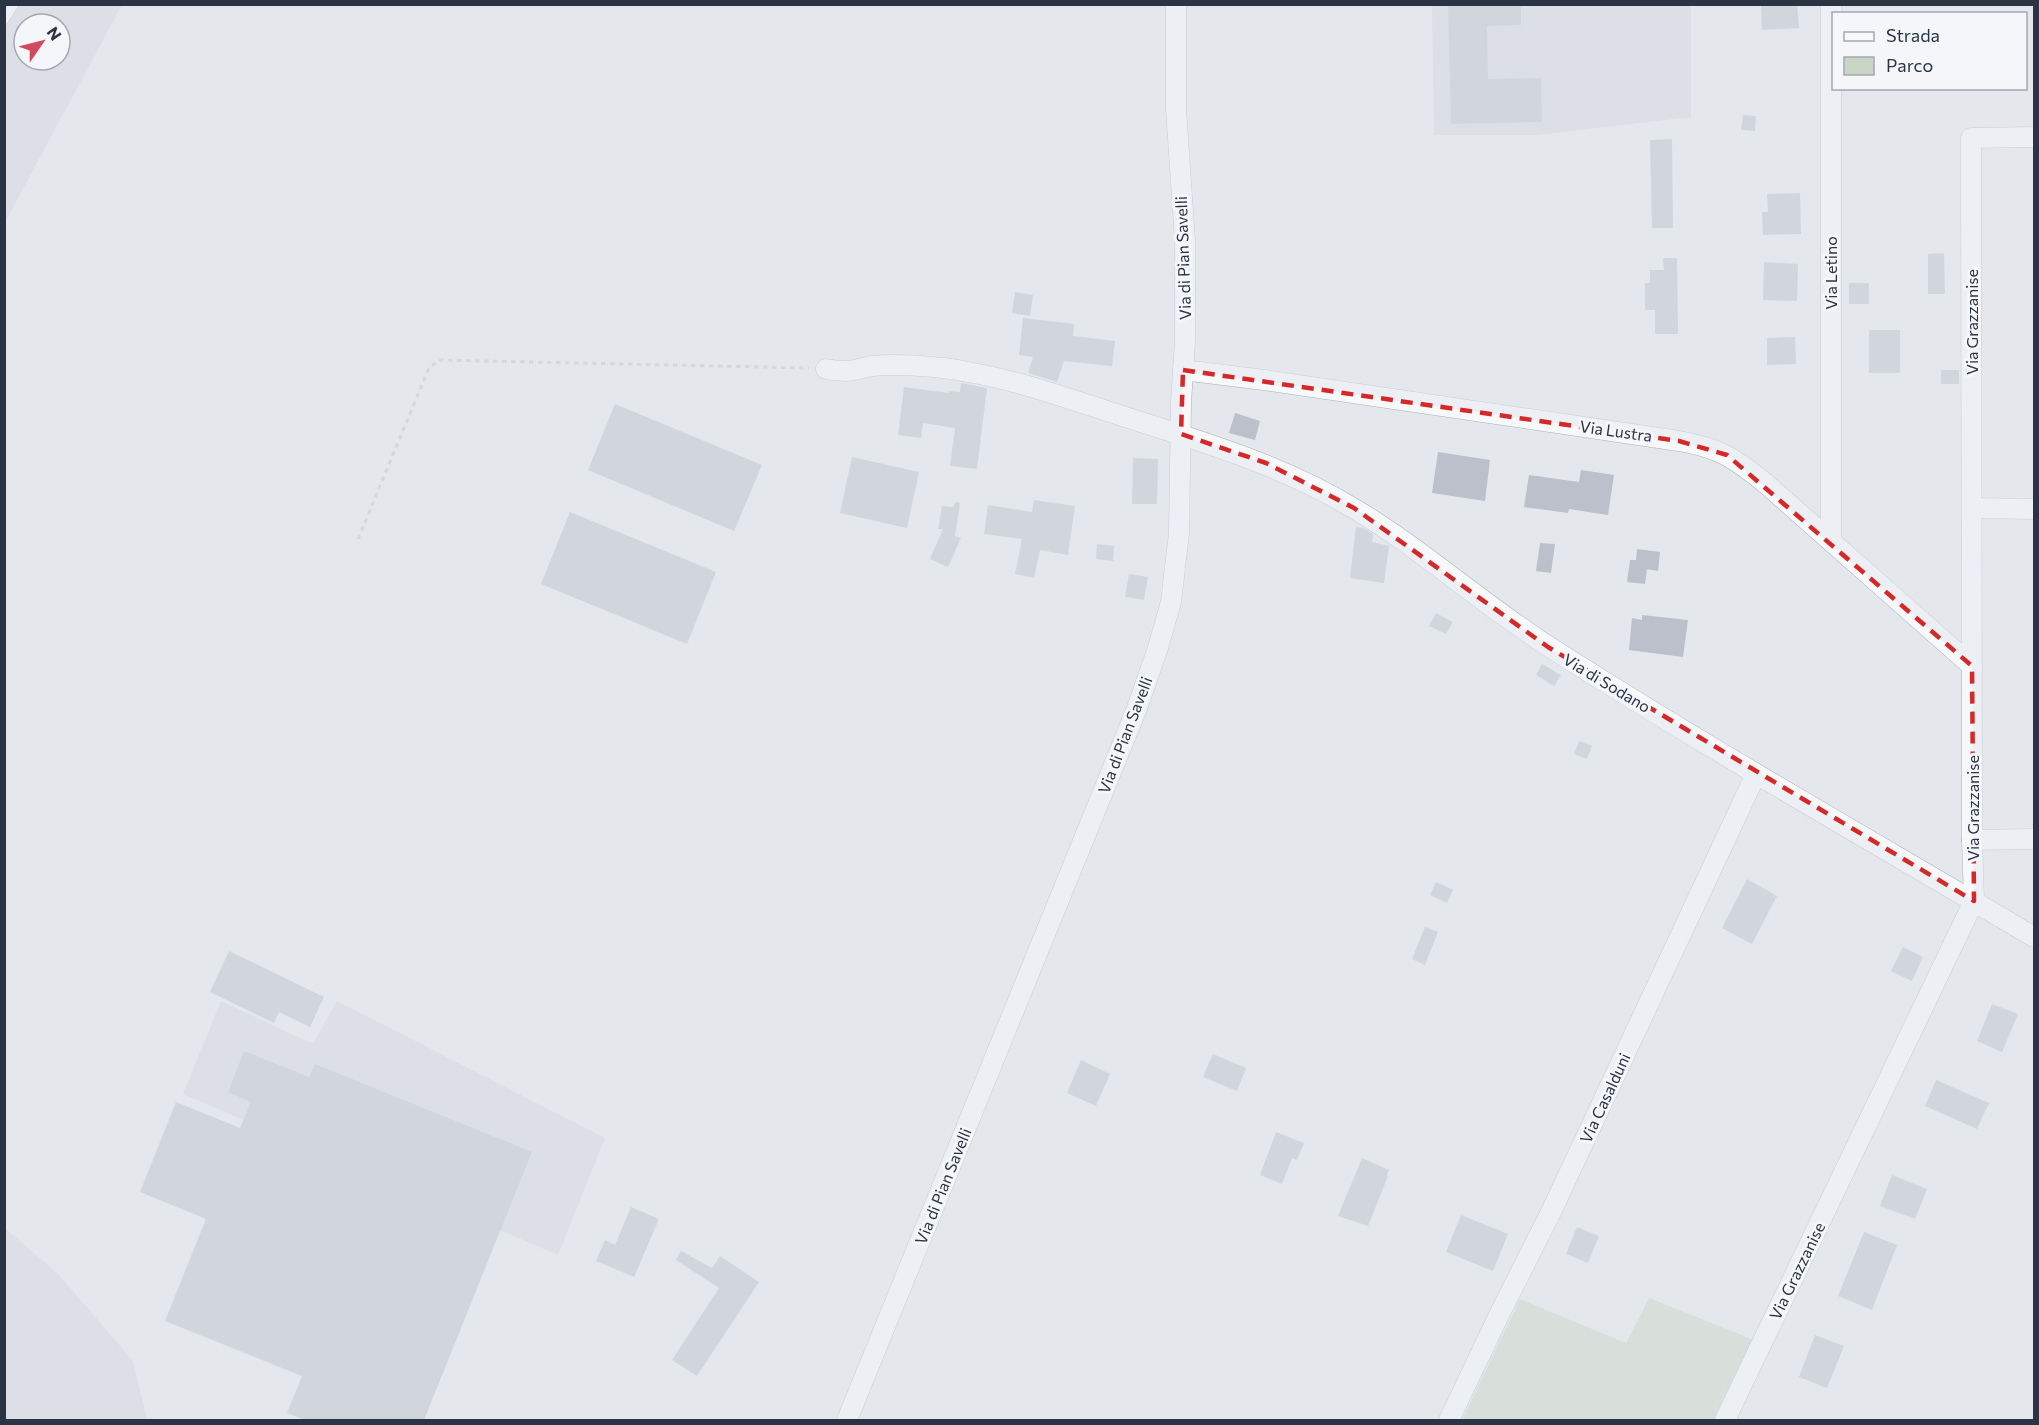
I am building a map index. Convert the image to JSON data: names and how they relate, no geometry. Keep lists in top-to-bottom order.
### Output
{
  "streets": {
    "street": [
      "Via di Pian Savelli",
      "Via Letino",
      "Via Grazzanise",
      "Via Lustra",
      "Via di Sodano",
      "Via Casalduni"
    ]
  },
  "crossings": [
    ["Via di Pian Savelli", "Via Lustra"],
    ["Via di Pian Savelli", "Via di Sodano"],
    ["Via Letino", "Via Lustra"],
    ["Via Grazzanise", "Via Lustra"],
    ["Via Grazzanise", "Via di Sodano"],
    ["Via di Sodano", "Via Casalduni"]
  ],
  "legend": ["Strada", "Parco"],
  "north": "top right"
}
